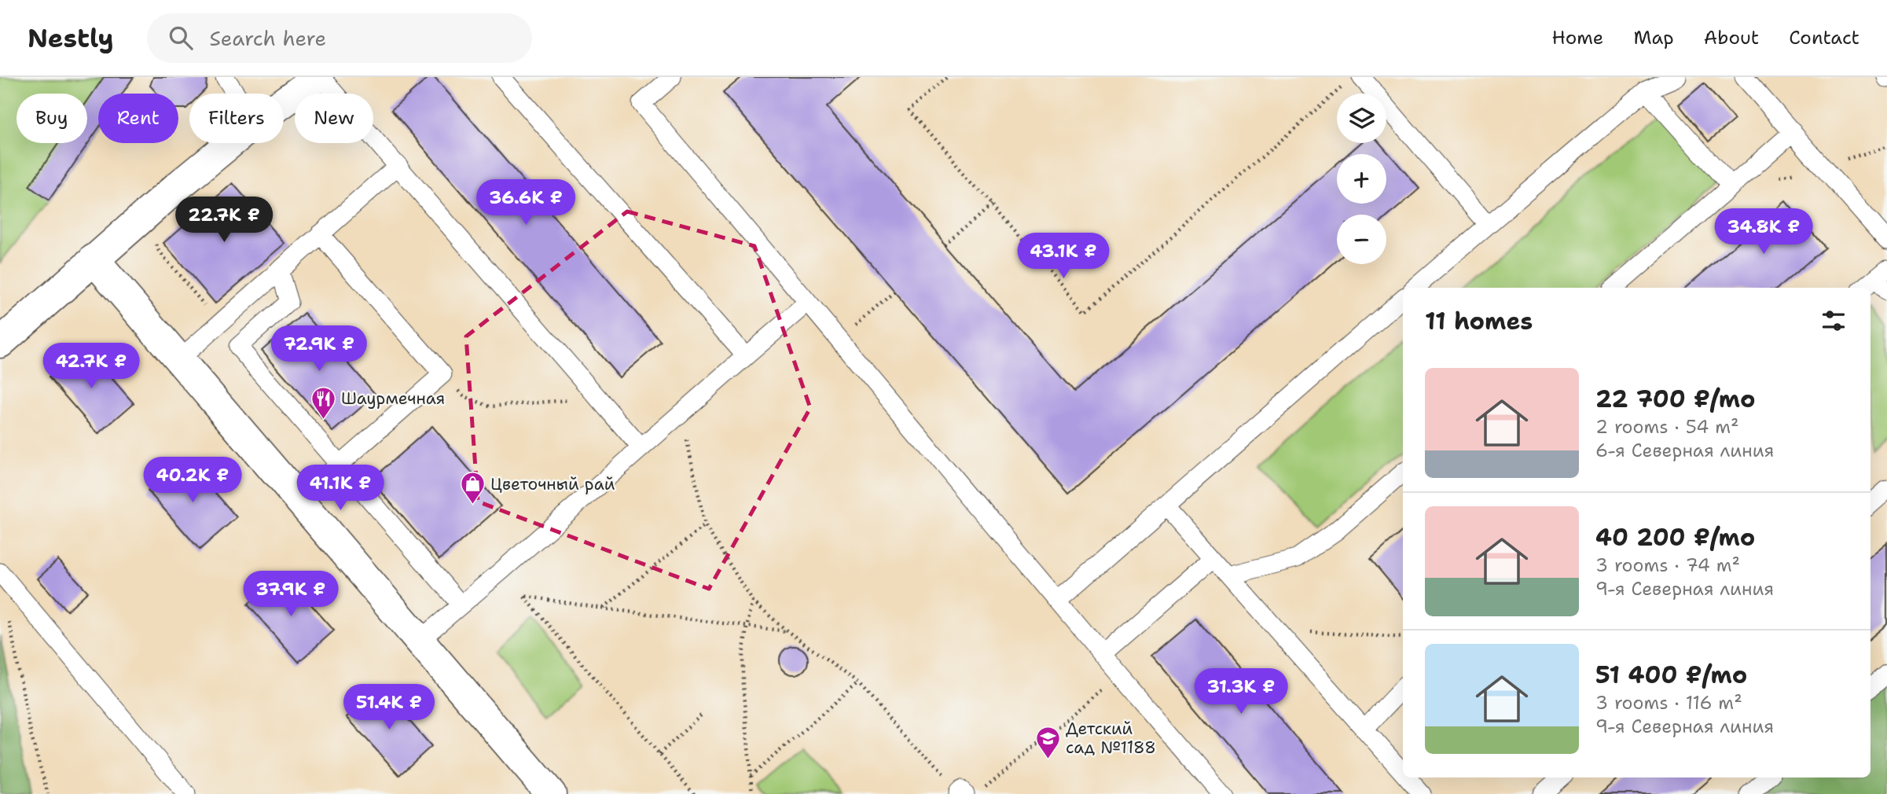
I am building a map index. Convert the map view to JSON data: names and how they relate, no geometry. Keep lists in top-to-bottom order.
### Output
{
  "places": {
    "restaurant": ["Шаурмечная"],
    "shop": ["Цветочный рай"],
    "school or university": ["Детский сад №1188"]
  },
  "page": {
    "header": "Nestly",
    "search": "Search here",
    "nav": [
      "Home",
      "Map",
      "About",
      "Contact"
    ],
    "map_buttons": ["+", "−"],
    "chip": [
      "Buy",
      "Rent",
      "Filters",
      "New"
    ],
    "price": [
      "36.6K ₽",
      "22.7K ₽",
      "34.8K ₽",
      "43.1K ₽",
      "72.9K ₽",
      "42.7K ₽",
      "40.2K ₽",
      "41.1K ₽",
      "37.9K ₽",
      "31.3K ₽",
      "51.4K ₽"
    ],
    "heading": "11 homes",
    "list": [
      {
        "name": "22 700 ₽/mo",
        "note": "2 rooms · 54 m² · 6-я Северная линия"
      },
      {
        "name": "40 200 ₽/mo",
        "note": "3 rooms · 74 m² · 9-я Северная линия"
      },
      {
        "name": "51 400 ₽/mo",
        "note": "3 rooms · 116 m² · 9-я Северная линия"
      }
    ]
  }
}
